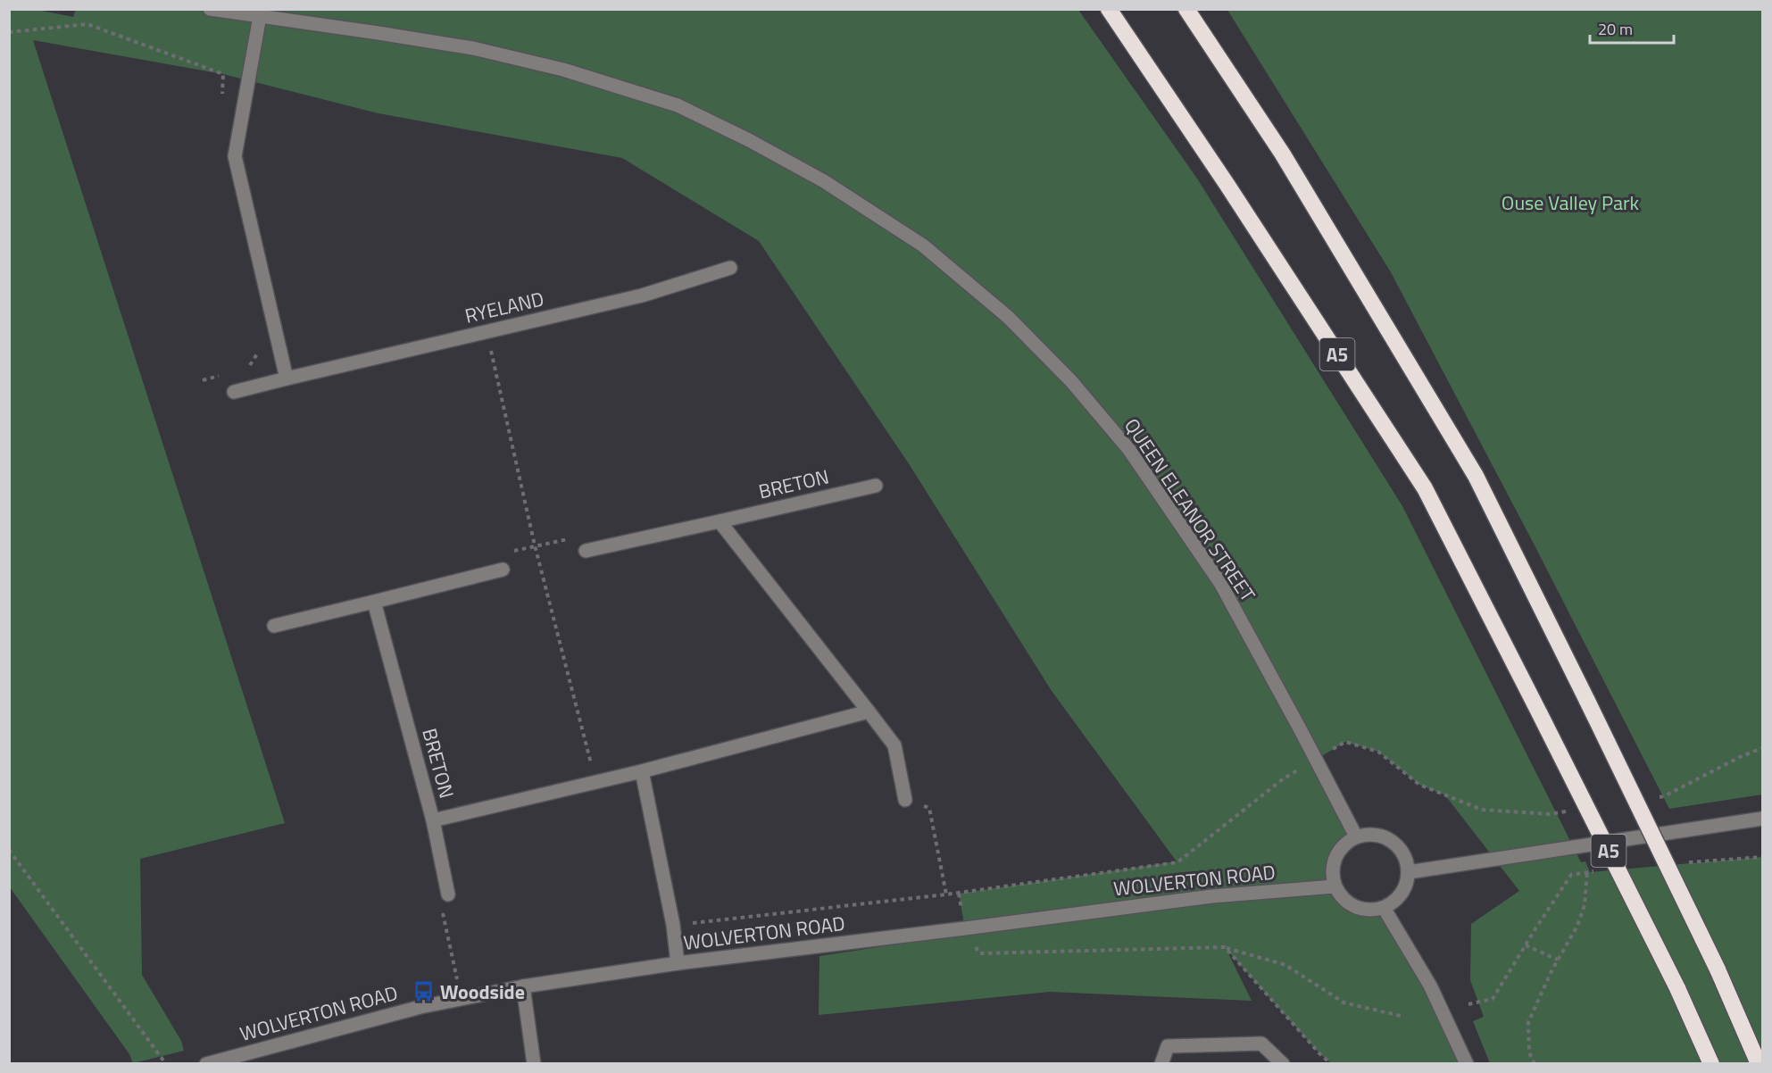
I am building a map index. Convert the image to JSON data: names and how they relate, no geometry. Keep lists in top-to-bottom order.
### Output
{
  "streets": {
    "highway": ["A5"],
    "street": [
      "RYELAND",
      "BRETON",
      "QUEEN ELEANOR STREET",
      "WOLVERTON ROAD"
    ]
  },
  "crossings": [
    ["QUEEN ELEANOR STREET", "WOLVERTON ROAD"]
  ],
  "parks": ["Ouse Valley Park"],
  "places": {
    "bus stop": ["Woodside"]
  },
  "scale_bar": "20 m"
}
